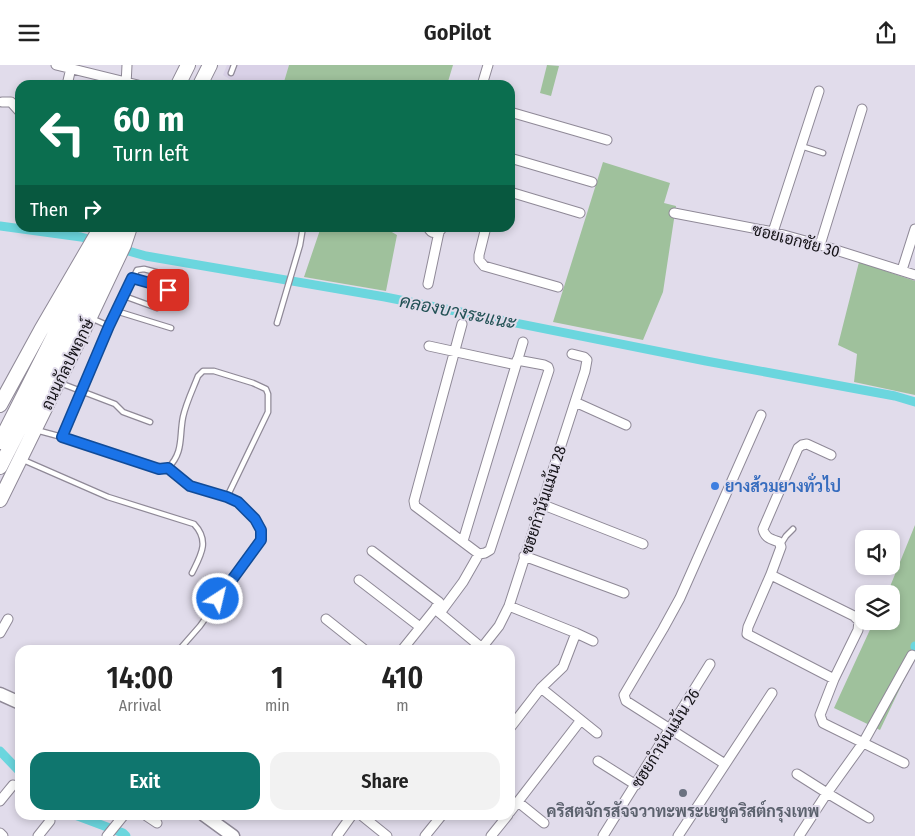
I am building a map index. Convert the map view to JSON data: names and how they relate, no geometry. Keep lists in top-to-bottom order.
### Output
{
  "streets": {
    "main road": ["ถนนกัลปพฤกษ์"],
    "street": ["ซอยเอกชัย 30", "ซฮยกำนันแม้น 28", "ซฮยกำนันแม้น 26"]
  },
  "water": ["คลองบางระแนะ"],
  "places": ["ยางส้วมยางทั่วไป", "คริสตจักรสัจจวาทะพระเยชูคริสต์กรุงเทพ"],
  "page": {
    "header": "GoPilot",
    "turn": ["60 m", "Turn left"],
    "then": "Then",
    "eta": [
      "14:00",
      "Arrival",
      "1",
      "min",
      "410",
      "m"
    ],
    "buttons": ["Exit", "Share"]
  }
}
